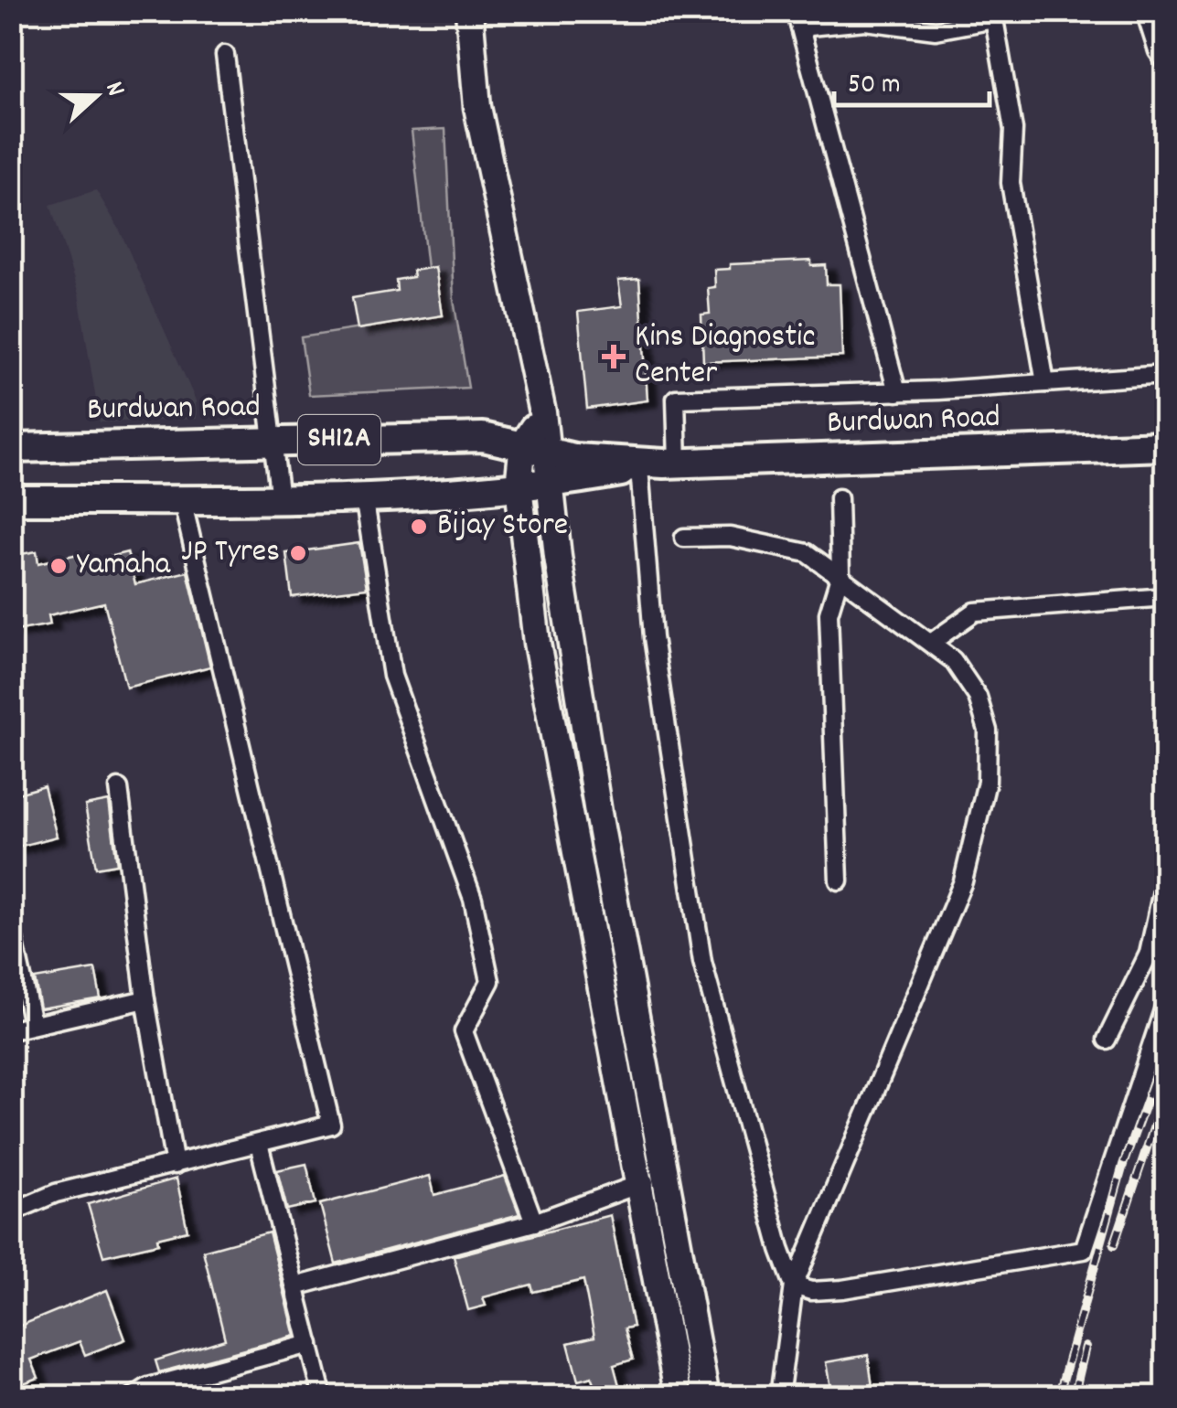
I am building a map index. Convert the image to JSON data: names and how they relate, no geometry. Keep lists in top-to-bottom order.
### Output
{
  "streets": {
    "main road": ["Burdwan Road", "SH12A"]
  },
  "places": {
    "health": ["Kins Diagnostic Center"],
    "other": ["Bijay Store", "JP Tyres", "Yamaha"]
  },
  "scale_bar": "50 m",
  "north": "right"
}
